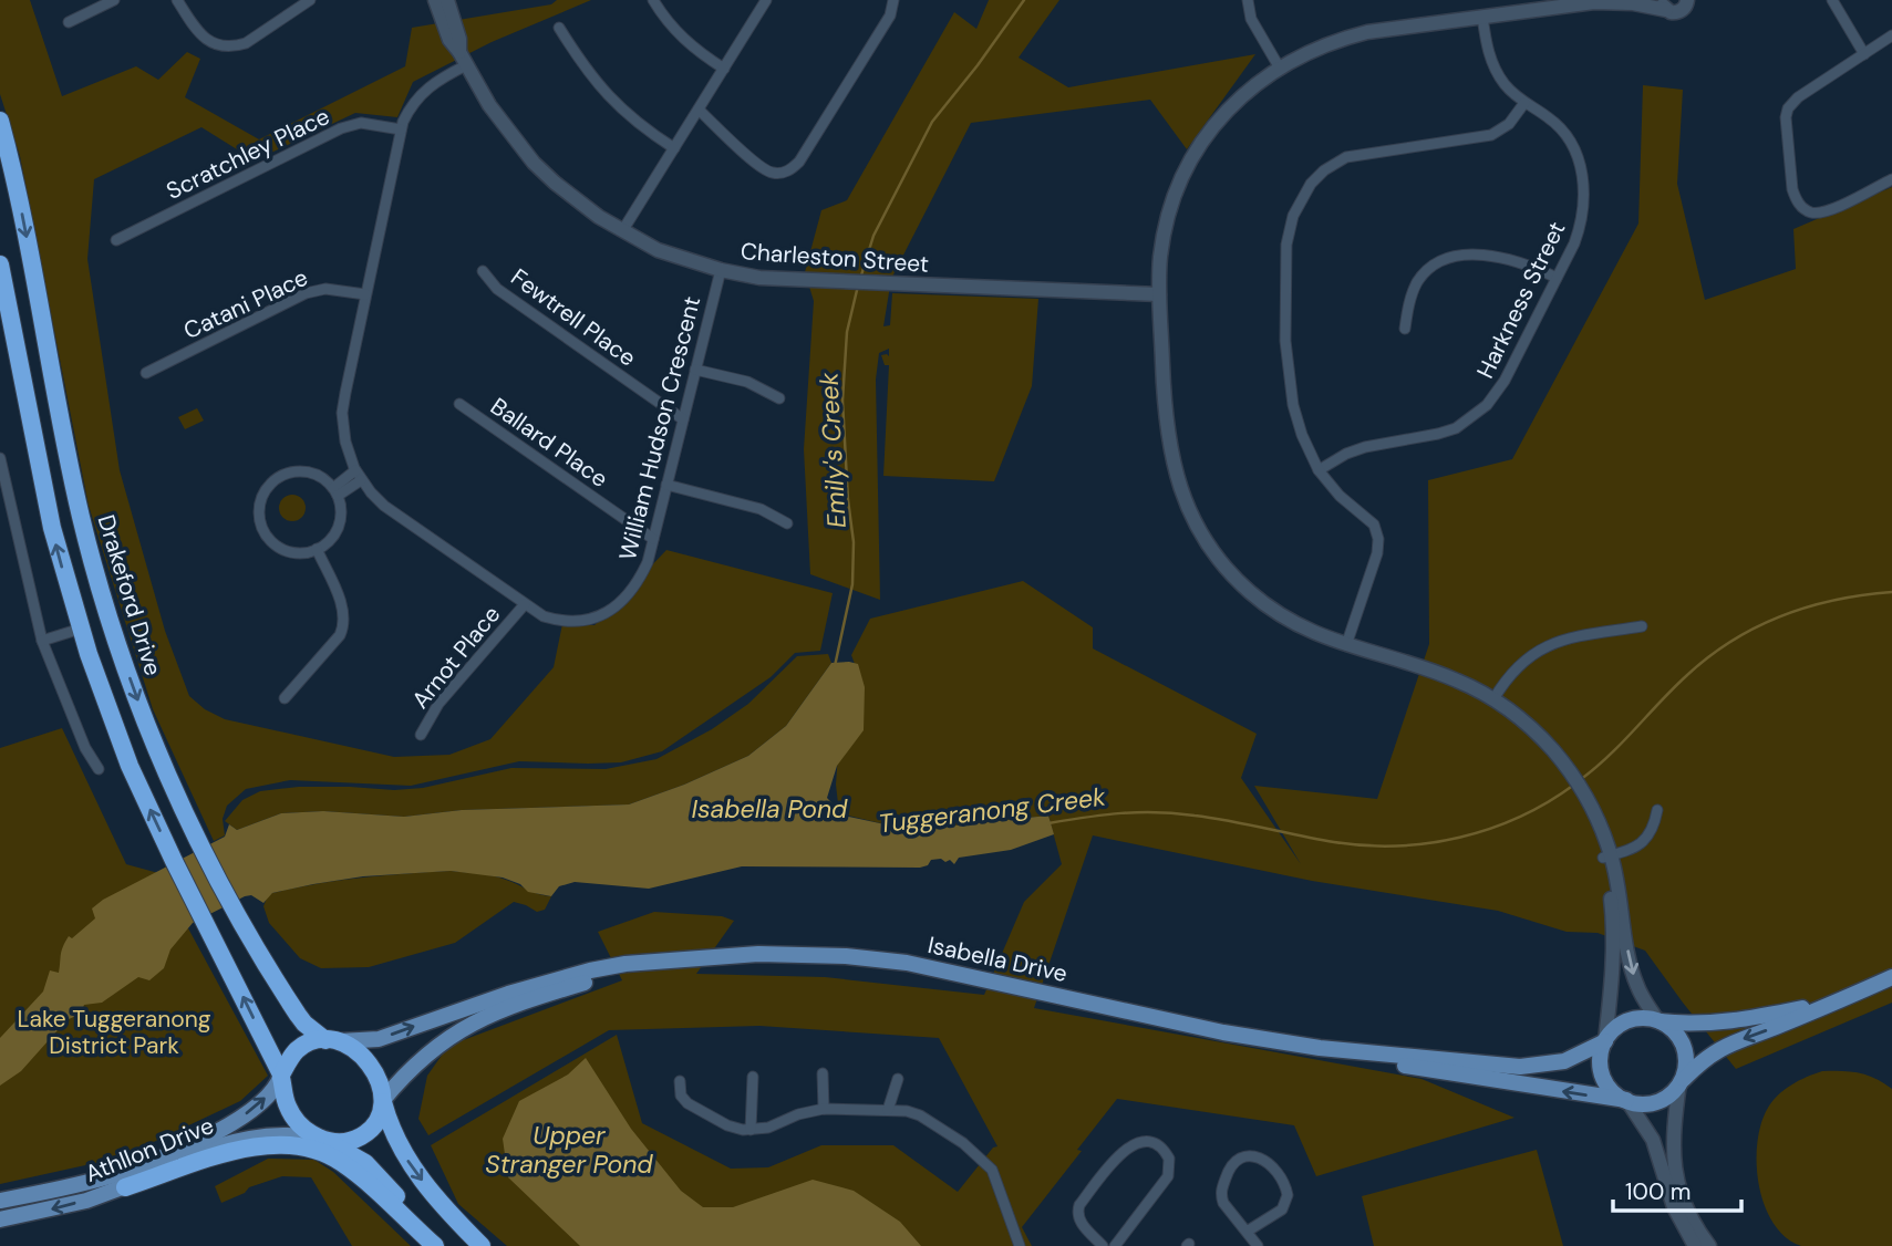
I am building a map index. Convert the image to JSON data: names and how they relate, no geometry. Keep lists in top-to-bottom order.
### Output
{
  "streets": {
    "highway": ["Drakeford Drive"],
    "main road": ["Isabella Drive", "Athllon Drive"],
    "street": [
      "Scratchley Place",
      "Charleston Street",
      "Harkness Street",
      "Catani Place",
      "Fewtrell Place",
      "William Hudson Crescent",
      "Ballard Place",
      "Arnot Place"
    ]
  },
  "crossings": [
    ["Scratchley Place", "William Hudson Crescent"],
    ["Charleston Street", "William Hudson Crescent"],
    ["Catani Place", "William Hudson Crescent"],
    ["Fewtrell Place", "William Hudson Crescent"],
    ["William Hudson Crescent", "Ballard Place"],
    ["William Hudson Crescent", "Arnot Place"],
    ["Drakeford Drive", "Isabella Drive"],
    ["Drakeford Drive", "Athllon Drive"],
    ["Isabella Drive", "Athllon Drive"]
  ],
  "water": [
    "Emily's Creek",
    "Isabella Pond",
    "Tuggeranong Creek",
    "Upper Stranger Pond"
  ],
  "parks": ["Lake Tuggeranong District Park"],
  "scale_bar": "100 m"
}
